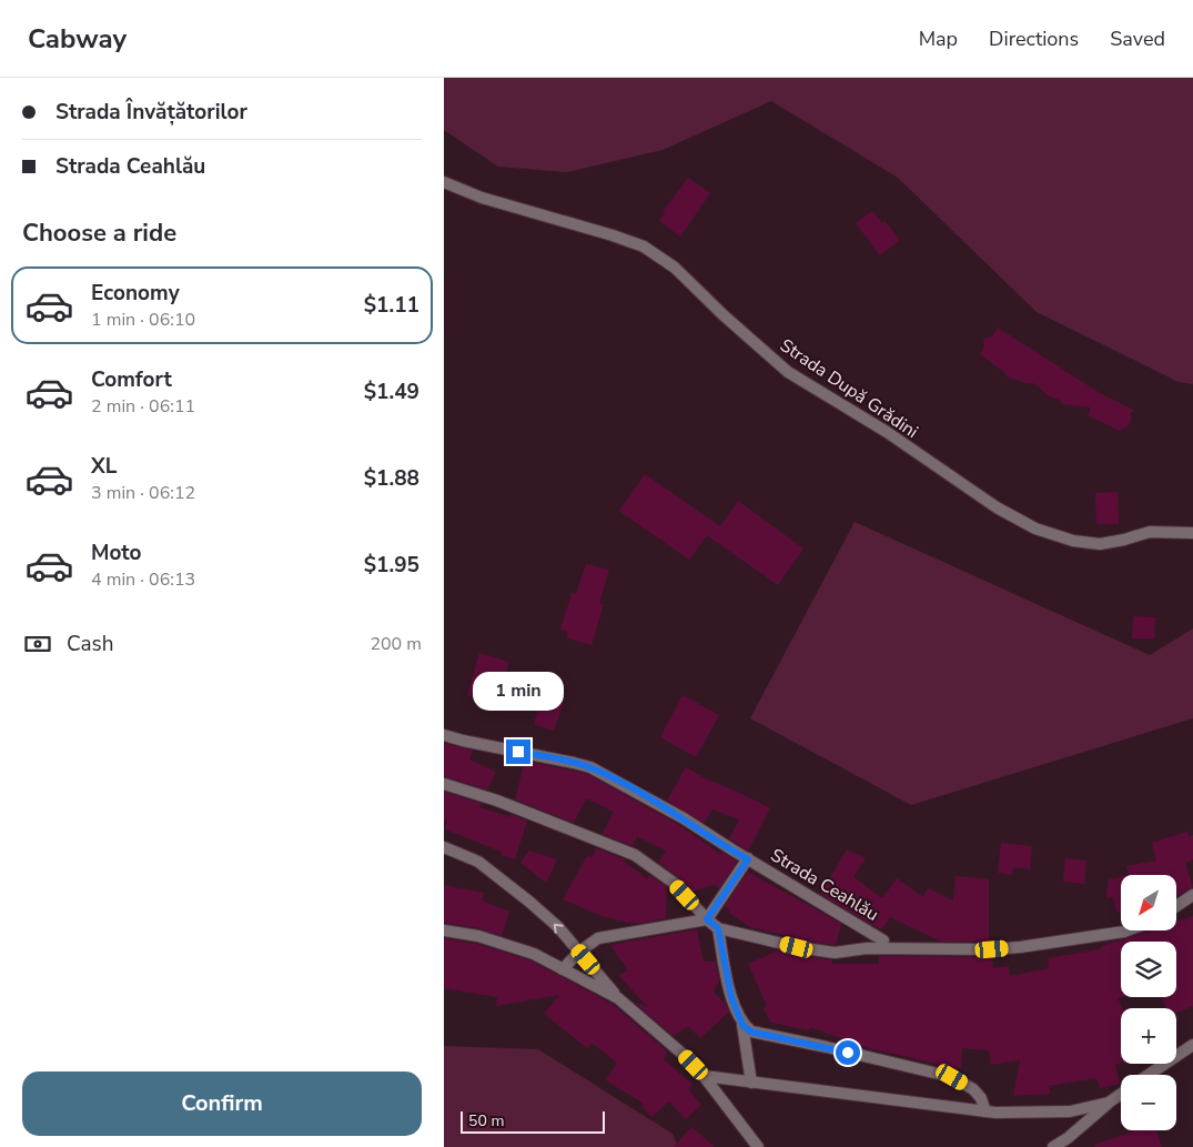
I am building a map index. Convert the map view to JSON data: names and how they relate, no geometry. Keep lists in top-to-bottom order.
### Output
{
  "streets": {
    "street": ["Strada După Grădini", "Strada Ceahlău"]
  },
  "scale_bar": "50 m",
  "north": "bottom left",
  "page": {
    "header": "Cabway",
    "nav": ["Map", "Directions", "Saved"],
    "banner": ["Strada Învățătorilor", "Strada Ceahlău"],
    "heading": "Choose a ride",
    "list": [
      {
        "name": "Economy",
        "note": "1 min · 06:10",
        "value": "$1.11"
      },
      {
        "name": "Comfort",
        "note": "2 min · 06:11",
        "value": "$1.49"
      },
      {
        "name": "XL",
        "note": "3 min · 06:12",
        "value": "$1.88"
      },
      {
        "name": "Moto",
        "note": "4 min · 06:13",
        "value": "$1.95"
      }
    ],
    "pay": ["Cash", "200 m"],
    "bubble": "1 min",
    "map_buttons": ["+", "−"],
    "buttons": "Confirm",
    "scale": "50 m"
  }
}
